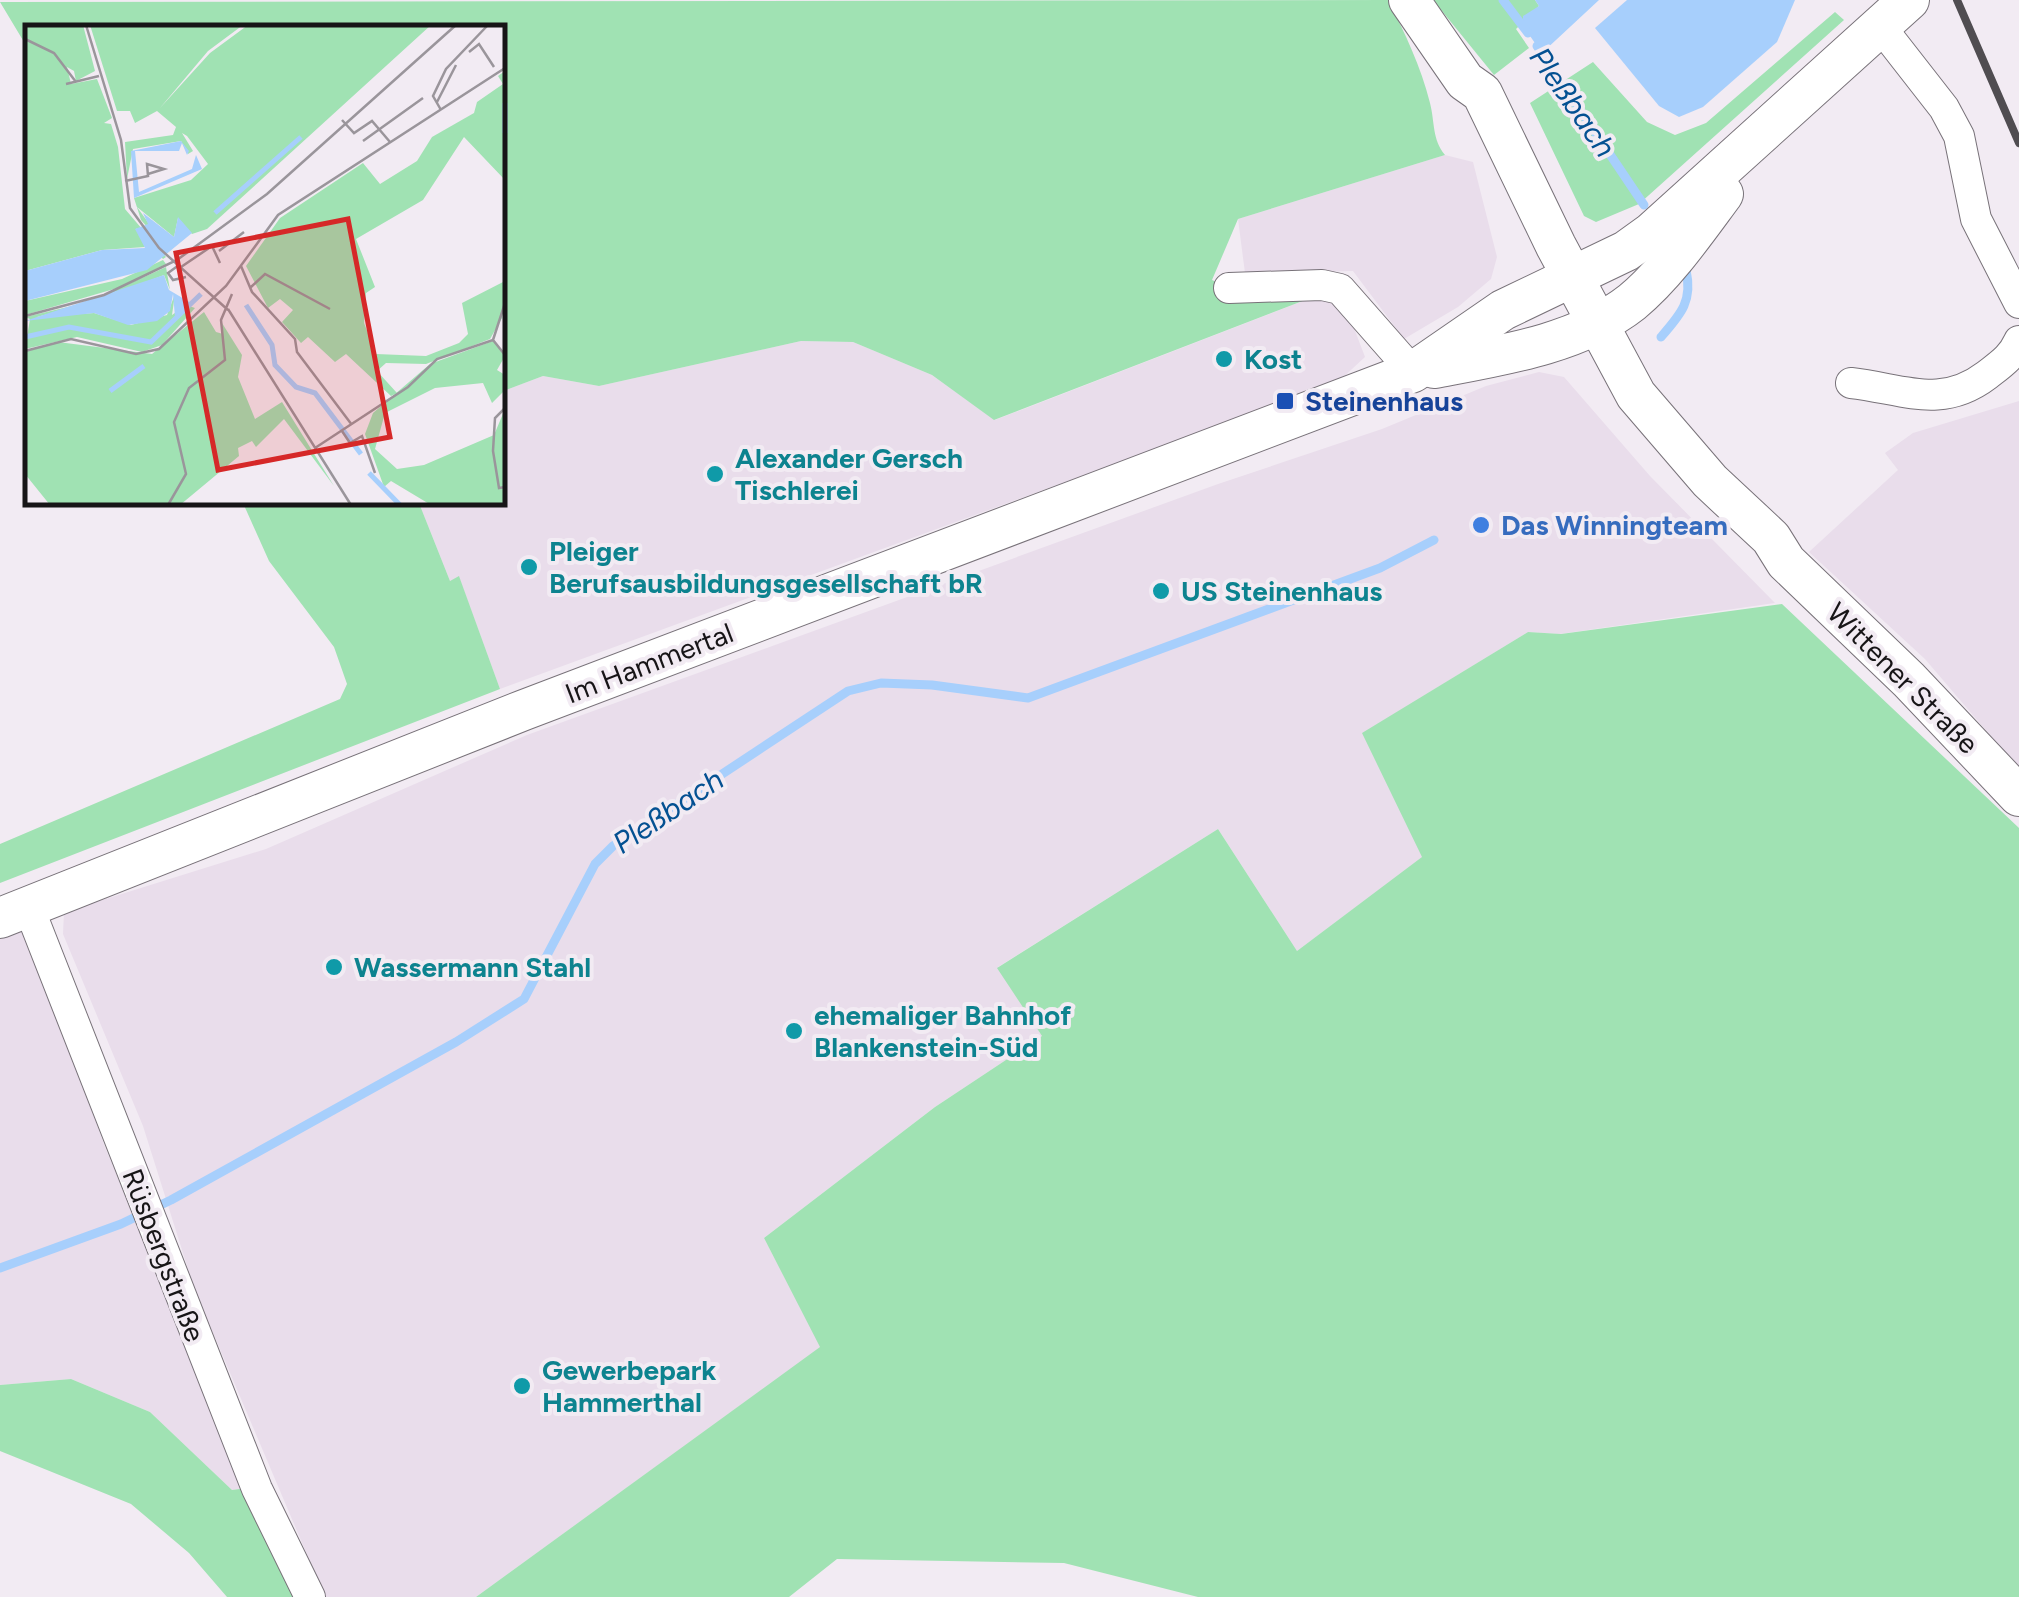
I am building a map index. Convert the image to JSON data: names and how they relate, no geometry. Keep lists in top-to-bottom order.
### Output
{
  "streets": {
    "main road": ["Im Hammertal", "Wittener Straße"],
    "street": ["Rüsbergstraße"]
  },
  "crossings": [
    ["Im Hammertal", "Wittener Straße"],
    ["Im Hammertal", "Rüsbergstraße"]
  ],
  "water": ["Pleßbach"],
  "places": {
    "other": [
      "Kost",
      "Alexander Gersch Tischlerei",
      "Das Winningteam",
      "Pleiger Berufsausbildungsgesellschaft bR",
      "US Steinenhaus",
      "Wassermann Stahl",
      "ehemaliger Bahnhof Blankenstein-Süd",
      "Gewerbepark Hammerthal"
    ],
    "transit": ["Steinenhaus"]
  }
}
